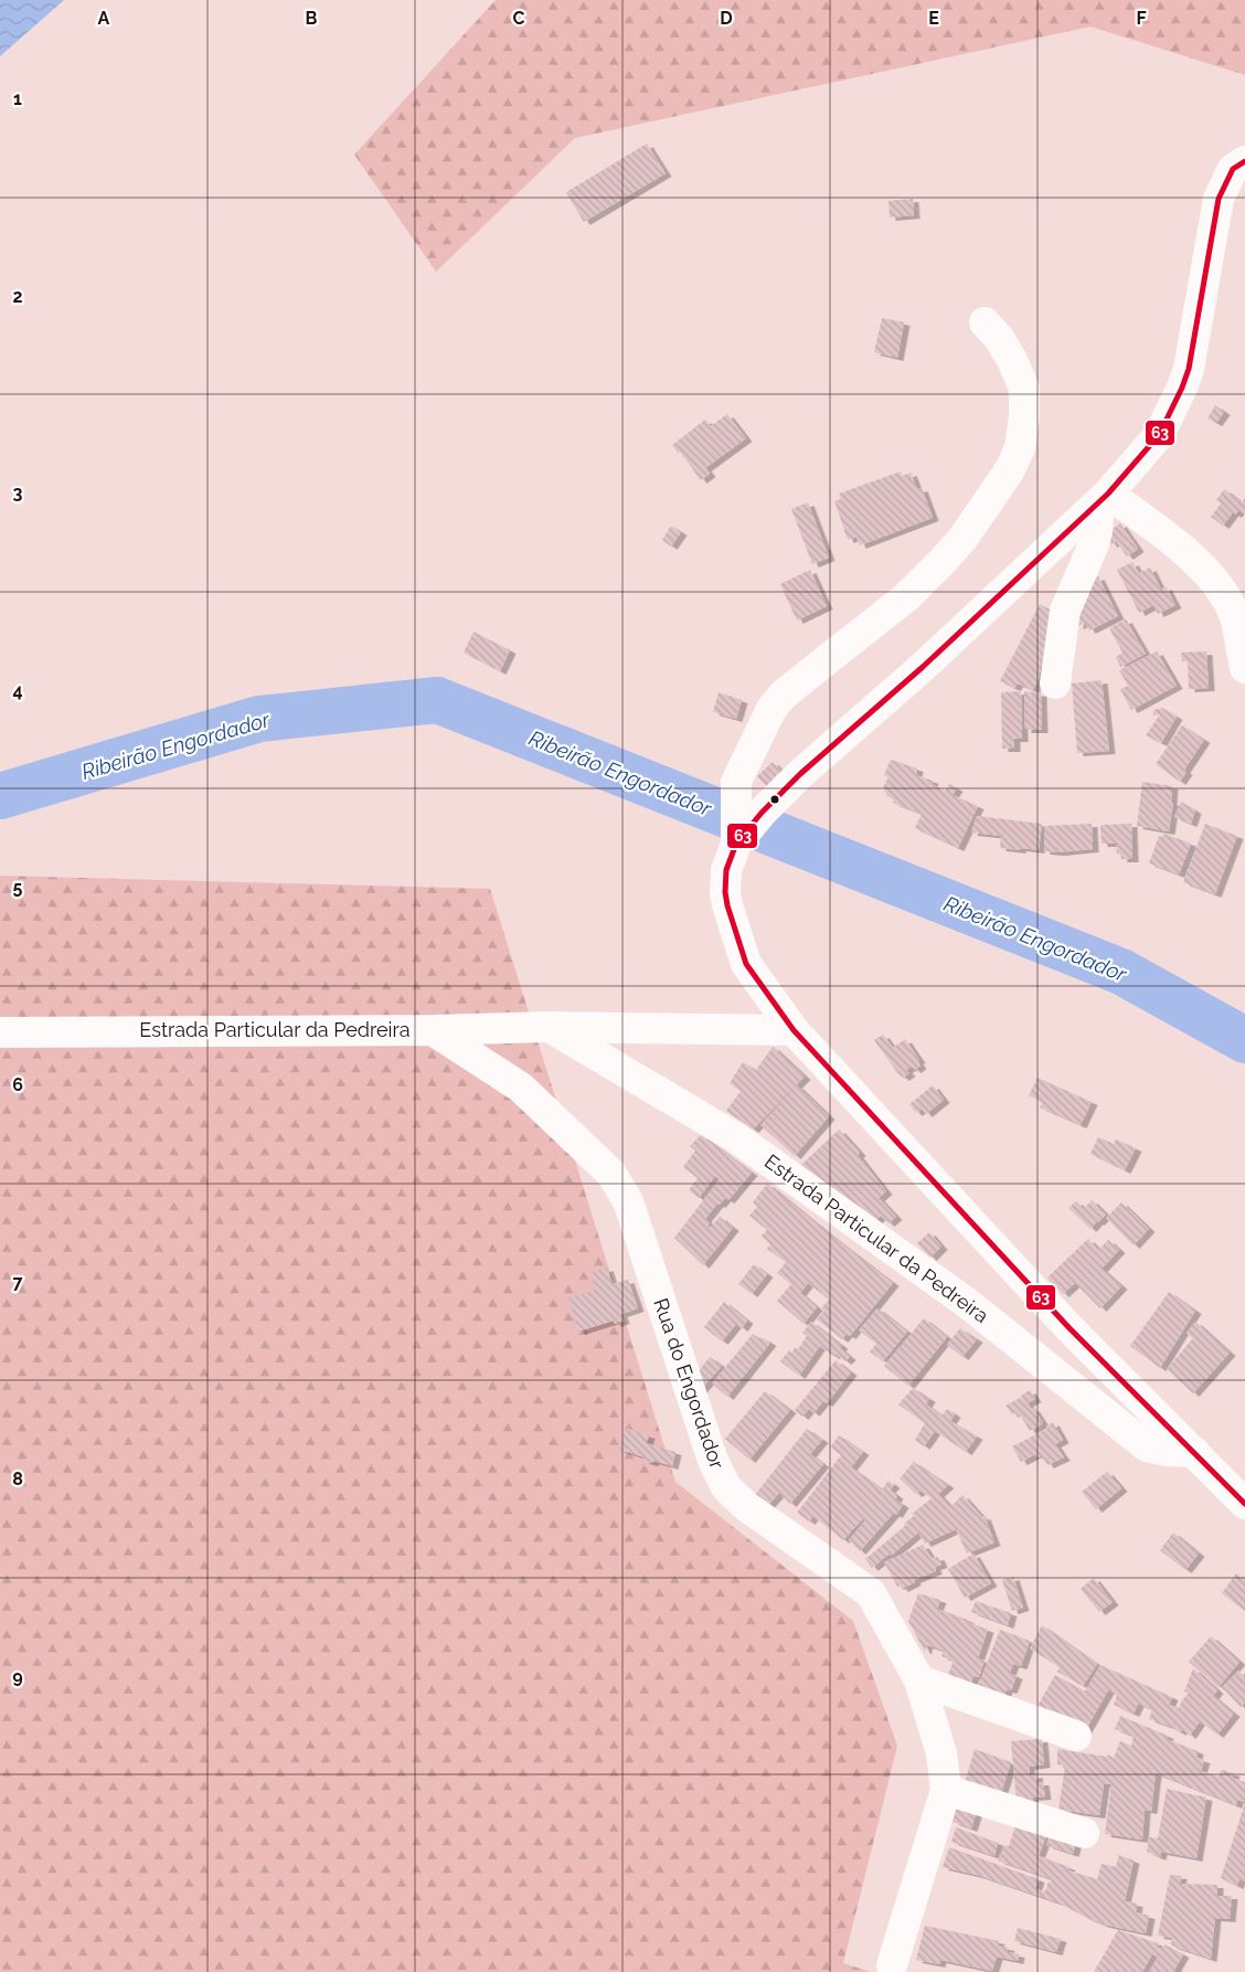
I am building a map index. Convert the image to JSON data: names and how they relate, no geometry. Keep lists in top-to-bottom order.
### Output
{
  "streets": {
    "street": ["Estrada Particular da Pedreira", "Rua do Engordador"]
  },
  "crossings": [
    ["Estrada Particular da Pedreira", "Rua do Engordador"]
  ],
  "water": ["Ribeirão Engordador"],
  "lines": ["transit line 63"],
  "grid": {
    "columns": [
      "A",
      "B",
      "C",
      "D",
      "E",
      "F"
    ],
    "rows": [
      "1",
      "2",
      "3",
      "4",
      "5",
      "6",
      "7",
      "8",
      "9"
    ]
  }
}
